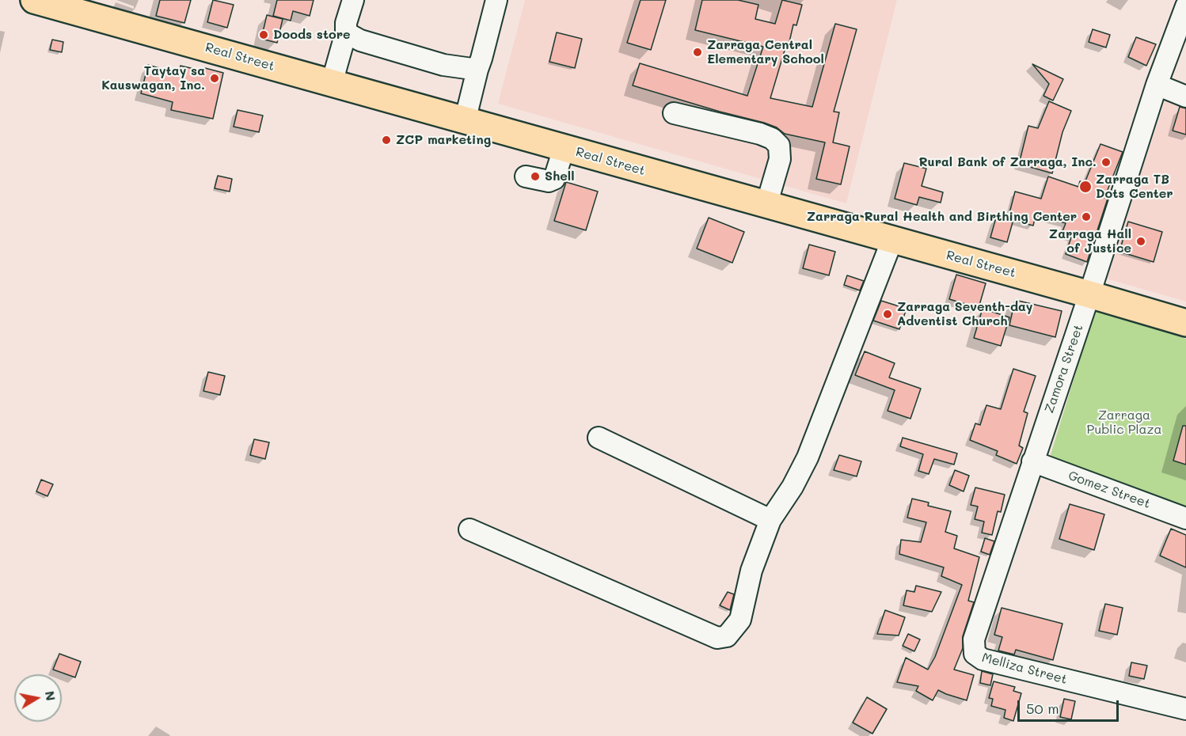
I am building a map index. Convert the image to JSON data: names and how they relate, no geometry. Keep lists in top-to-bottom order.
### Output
{
  "streets": {
    "main road": ["Real Street"],
    "street": ["Zamora Street", "Gomez Street", "Melliza Street"]
  },
  "crossings": [
    ["Real Street", "Zamora Street"],
    ["Zamora Street", "Gomez Street"],
    ["Zamora Street", "Melliza Street"]
  ],
  "parks": ["Zarraga Public Plaza"],
  "places": [
    "Doods store",
    "Zarraga Central Elementary School",
    "Taytay sa Kauswagan, Inc.",
    "ZCP marketing",
    "Rural Bank of Zarraga, Inc.",
    "Shell",
    "Zarraga TB Dots Center",
    "Zarraga Rural Health and Birthing Center",
    "Zarraga Hall of Justice",
    "Zarraga Seventh-day Adventist Church"
  ],
  "scale_bar": "50 m",
  "north": "right"
}
